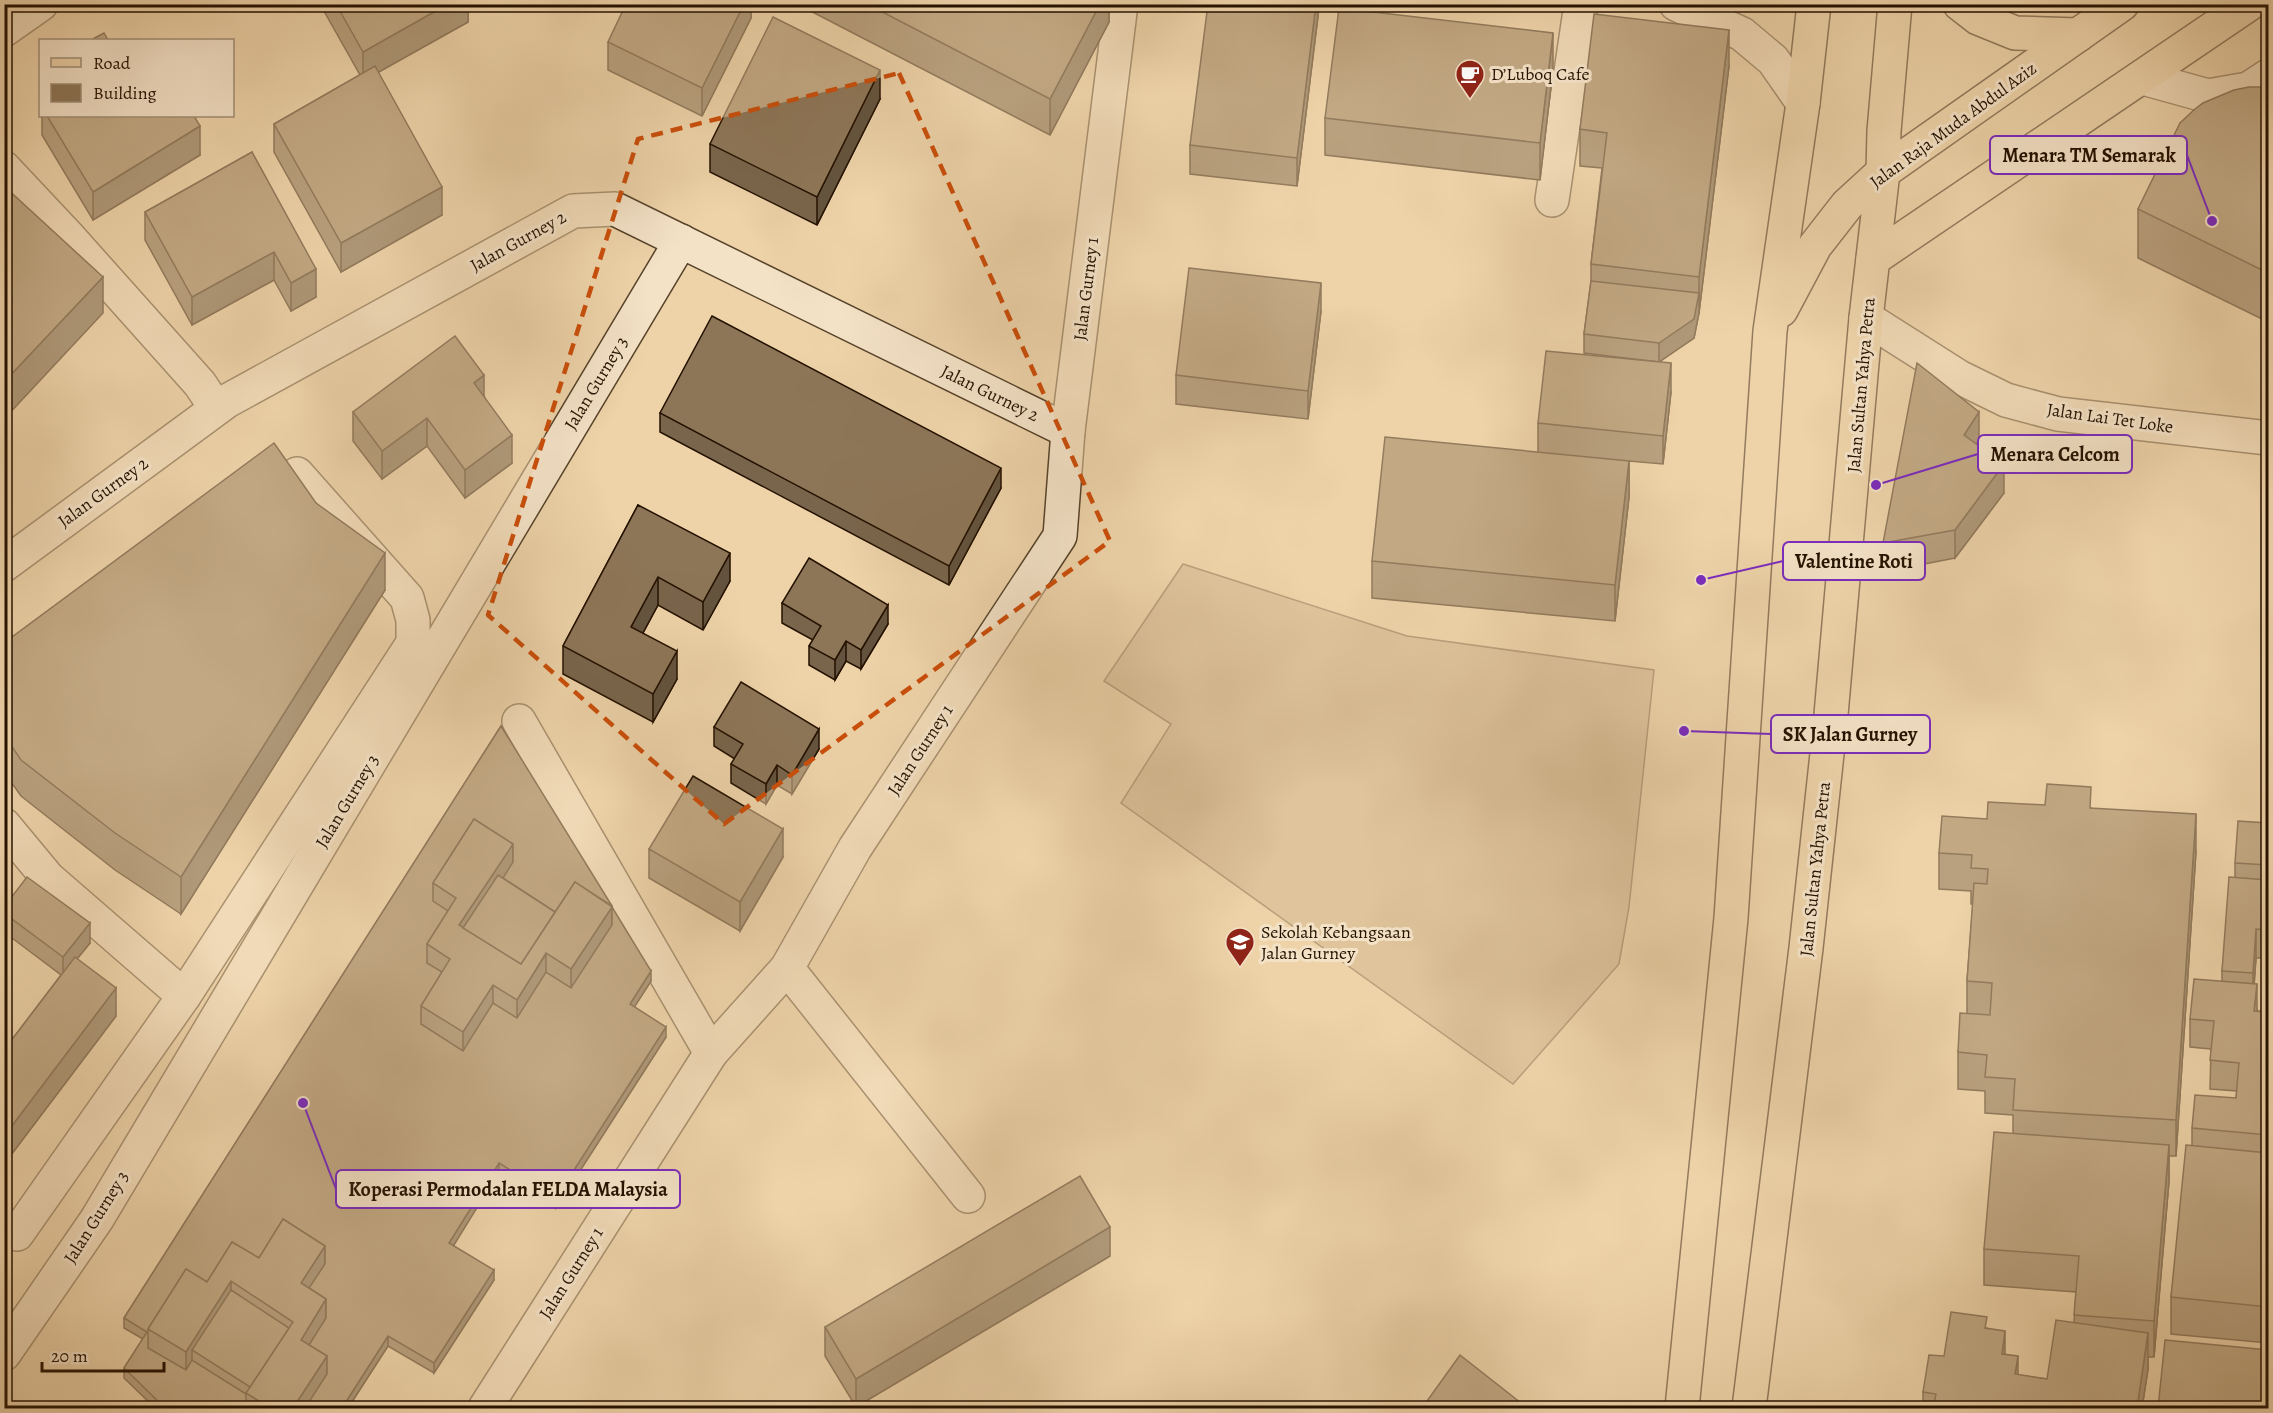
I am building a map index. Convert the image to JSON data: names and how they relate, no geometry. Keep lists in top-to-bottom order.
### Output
{
  "streets": {
    "main road": ["Jalan Raja Muda Abdul Aziz", "Jalan Sultan Yahya Petra"],
    "street": [
      "Jalan Gurney 2",
      "Jalan Gurney 1",
      "Jalan Gurney 3",
      "Jalan Lai Tet Loke"
    ]
  },
  "crossings": [
    ["Jalan Raja Muda Abdul Aziz", "Jalan Sultan Yahya Petra"],
    ["Jalan Gurney 2", "Jalan Gurney 1"],
    ["Jalan Gurney 2", "Jalan Gurney 3"],
    ["Jalan Sultan Yahya Petra", "Jalan Lai Tet Loke"]
  ],
  "places": {
    "cafe": ["D’Luboq Cafe"],
    "other": [
      "Menara TM Semarak",
      "Menara Celcom",
      "Valentine Roti",
      "SK Jalan Gurney",
      "Koperasi Permodalan FELDA Malaysia"
    ],
    "school or university": ["Sekolah Kebangsaan Jalan Gurney"]
  },
  "legend": ["Road", "Building"],
  "scale_bar": "20 m"
}
